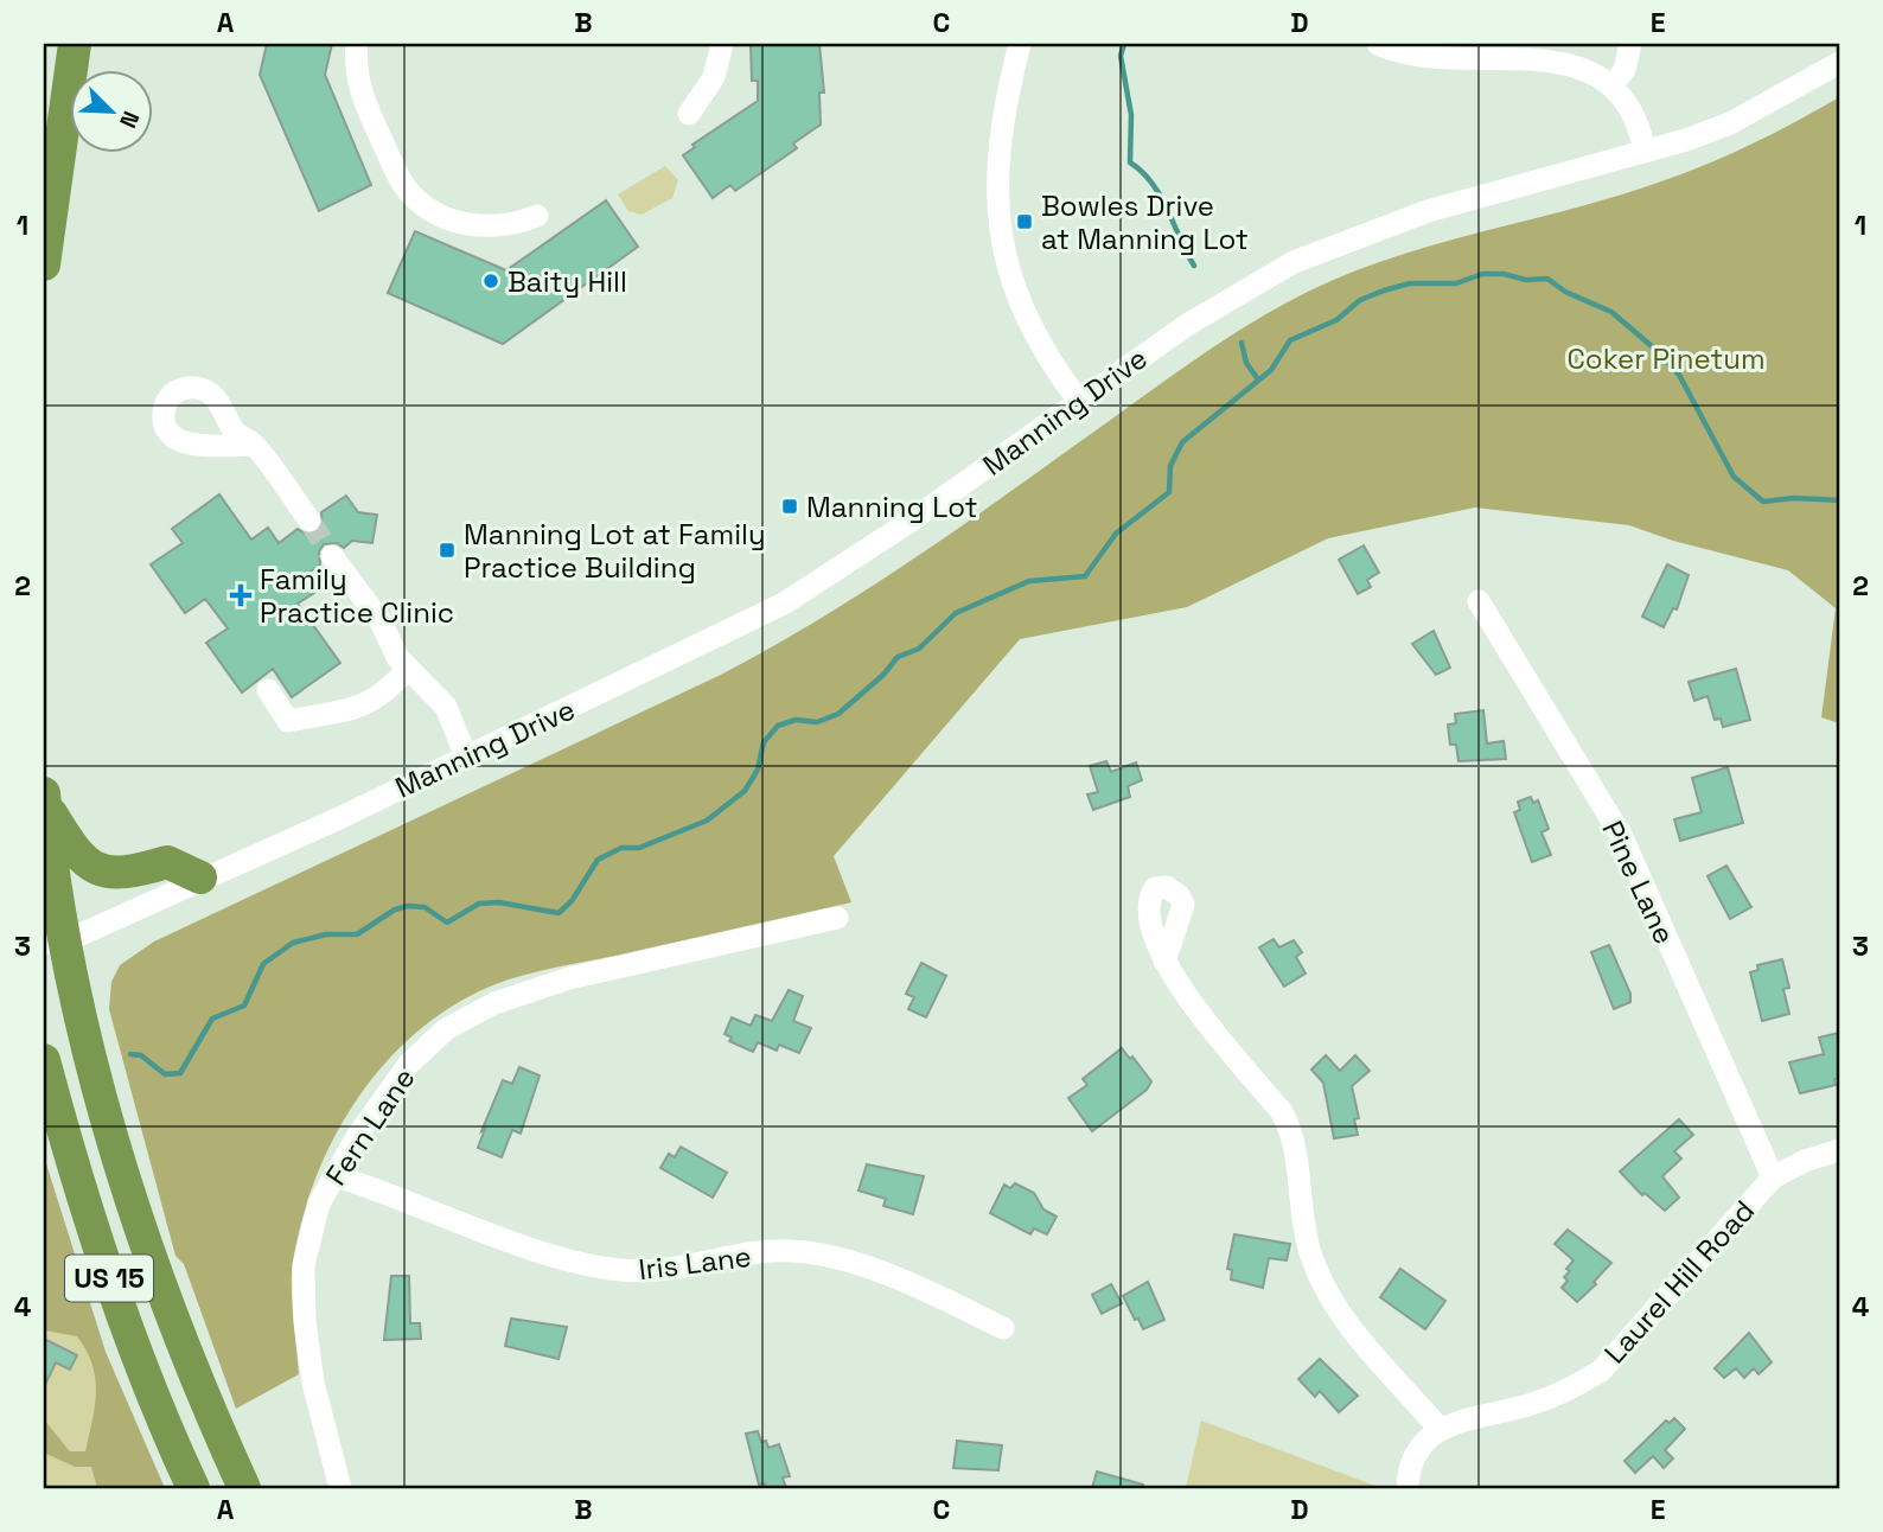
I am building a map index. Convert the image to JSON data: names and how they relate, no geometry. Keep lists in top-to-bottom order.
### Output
{
  "streets": {
    "highway": ["US 15"],
    "street": [
      "Manning Drive",
      "Pine Lane",
      "Fern Lane",
      "Iris Lane",
      "Laurel Hill Road"
    ]
  },
  "crossings": [
    ["Manning Drive", "US 15"],
    ["Pine Lane", "Laurel Hill Road"],
    ["Fern Lane", "Iris Lane"]
  ],
  "parks": ["Coker Pinetum"],
  "places": {
    "transit": ["Bowles Drive at Manning Lot", "Manning Lot", "Manning Lot at Family Practice Building"],
    "other": ["Baity Hill"],
    "health": ["Family Practice Clinic"]
  },
  "north": "bottom right",
  "grid": {
    "columns": [
      "A",
      "B",
      "C",
      "D",
      "E"
    ],
    "rows": [
      "1",
      "2",
      "3",
      "4"
    ]
  }
}
